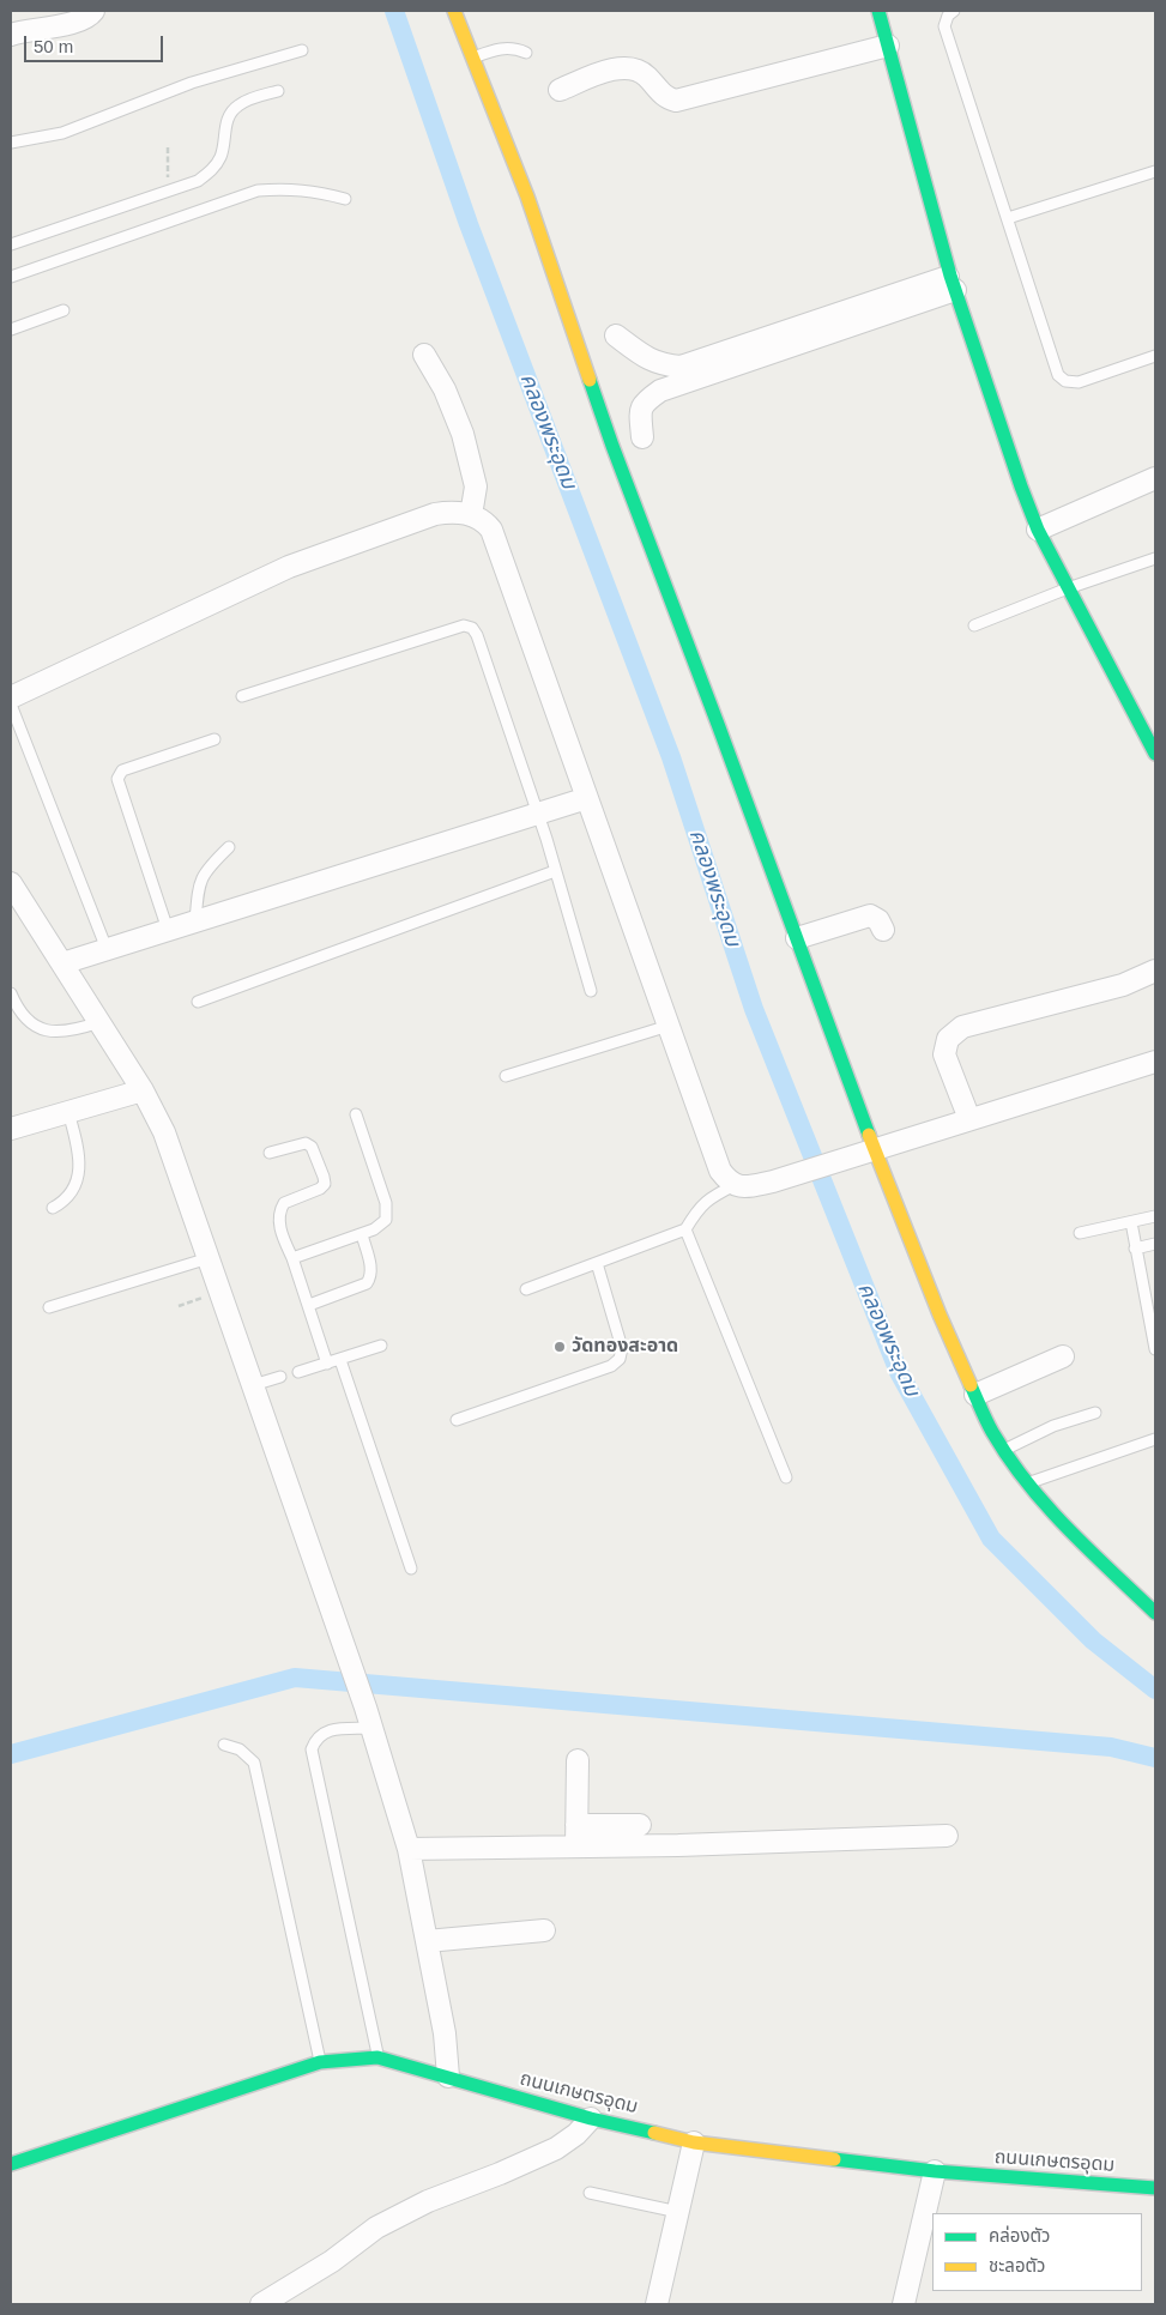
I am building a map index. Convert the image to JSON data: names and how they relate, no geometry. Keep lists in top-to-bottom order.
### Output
{
  "streets": {
    "street": ["ถนนเกษตรอุดม"]
  },
  "water": ["คลองพระอุดม"],
  "places": ["วัดทองสะอาด"],
  "legend": ["คล่องตัว", "ชะลอตัว"],
  "scale_bar": "50 m"
}
